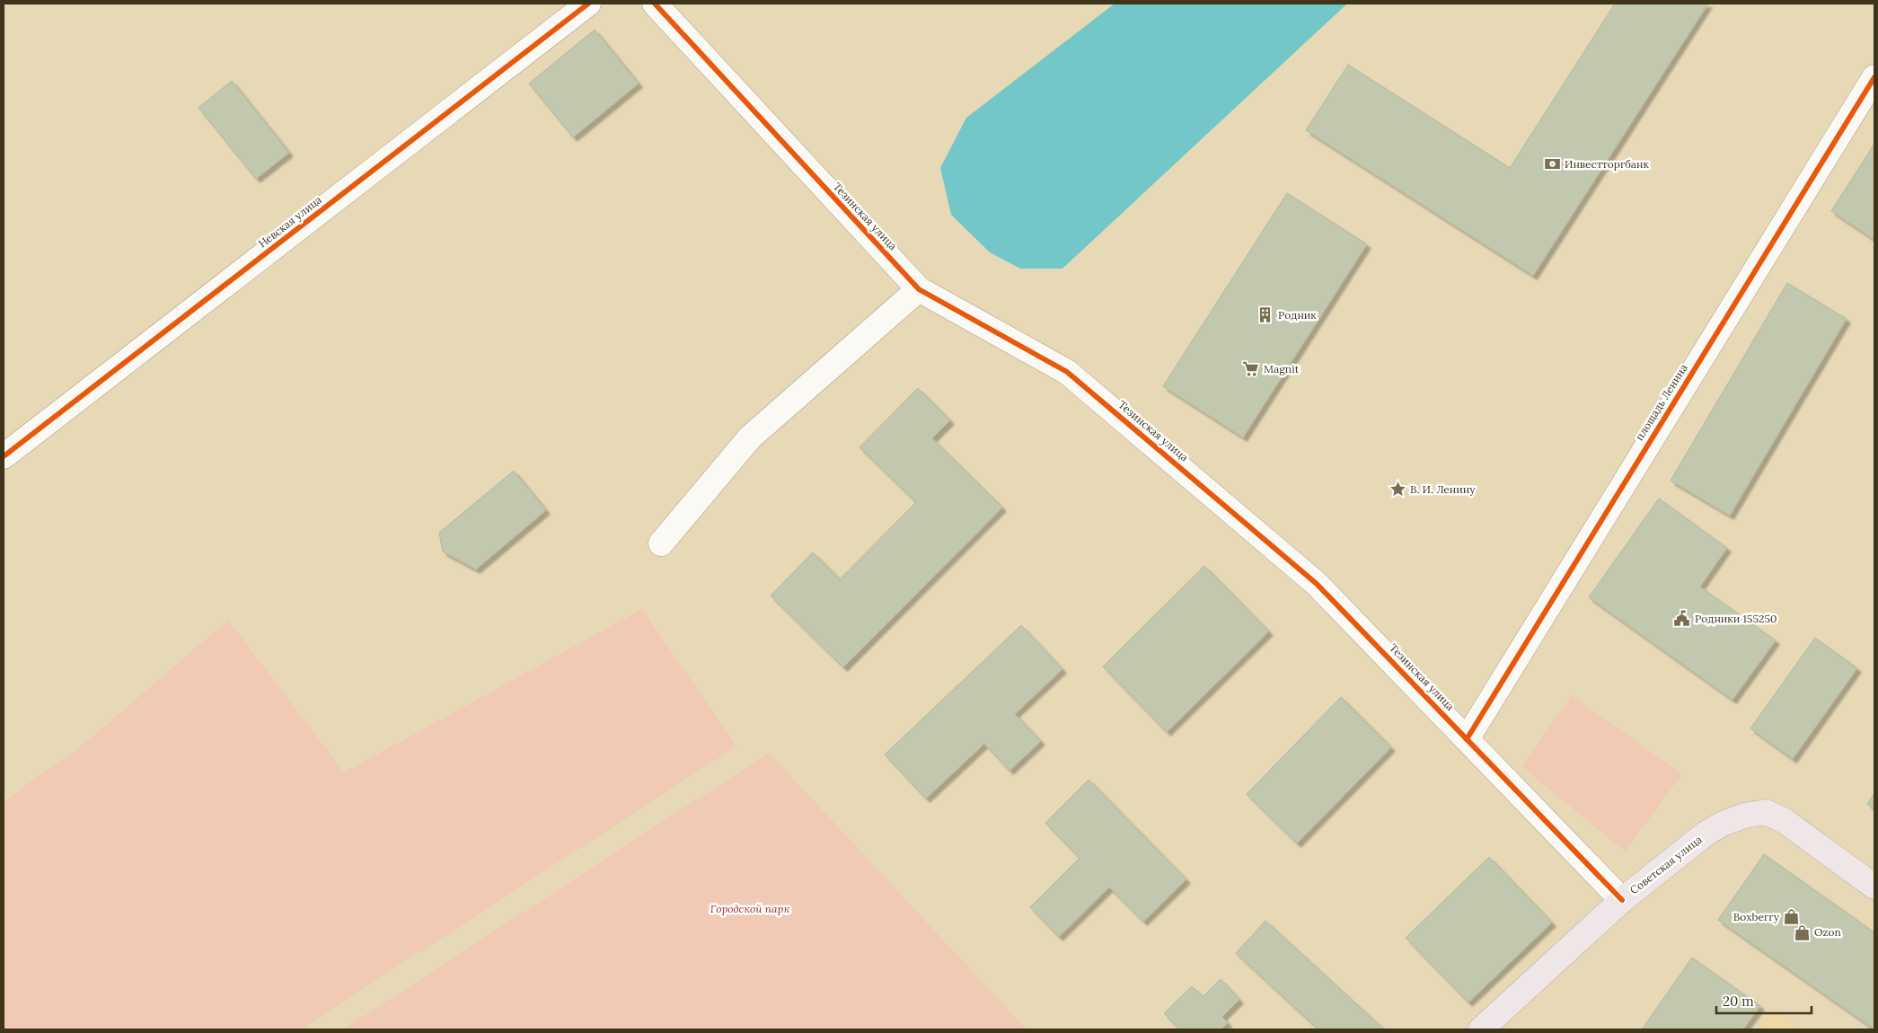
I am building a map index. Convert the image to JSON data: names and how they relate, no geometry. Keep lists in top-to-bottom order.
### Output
{
  "streets": {
    "main road": ["Советская улица"],
    "street": ["Тезинская улица", "Невская улица", "площадь Ленина"]
  },
  "crossings": [
    ["Тезинская улица", "площадь Ленина"],
    ["Тезинская улица", "Советская улица"]
  ],
  "parks": ["Городской парк"],
  "places": {
    "bank": ["Инвестторгбанк"],
    "building": ["Родник"],
    "supermarket": ["Magnit"],
    "place": ["В. И. Ленину"],
    "public building": ["Родники 155250"],
    "shop": ["Boxberry", "Ozon"]
  },
  "scale_bar": "20 m"
}
